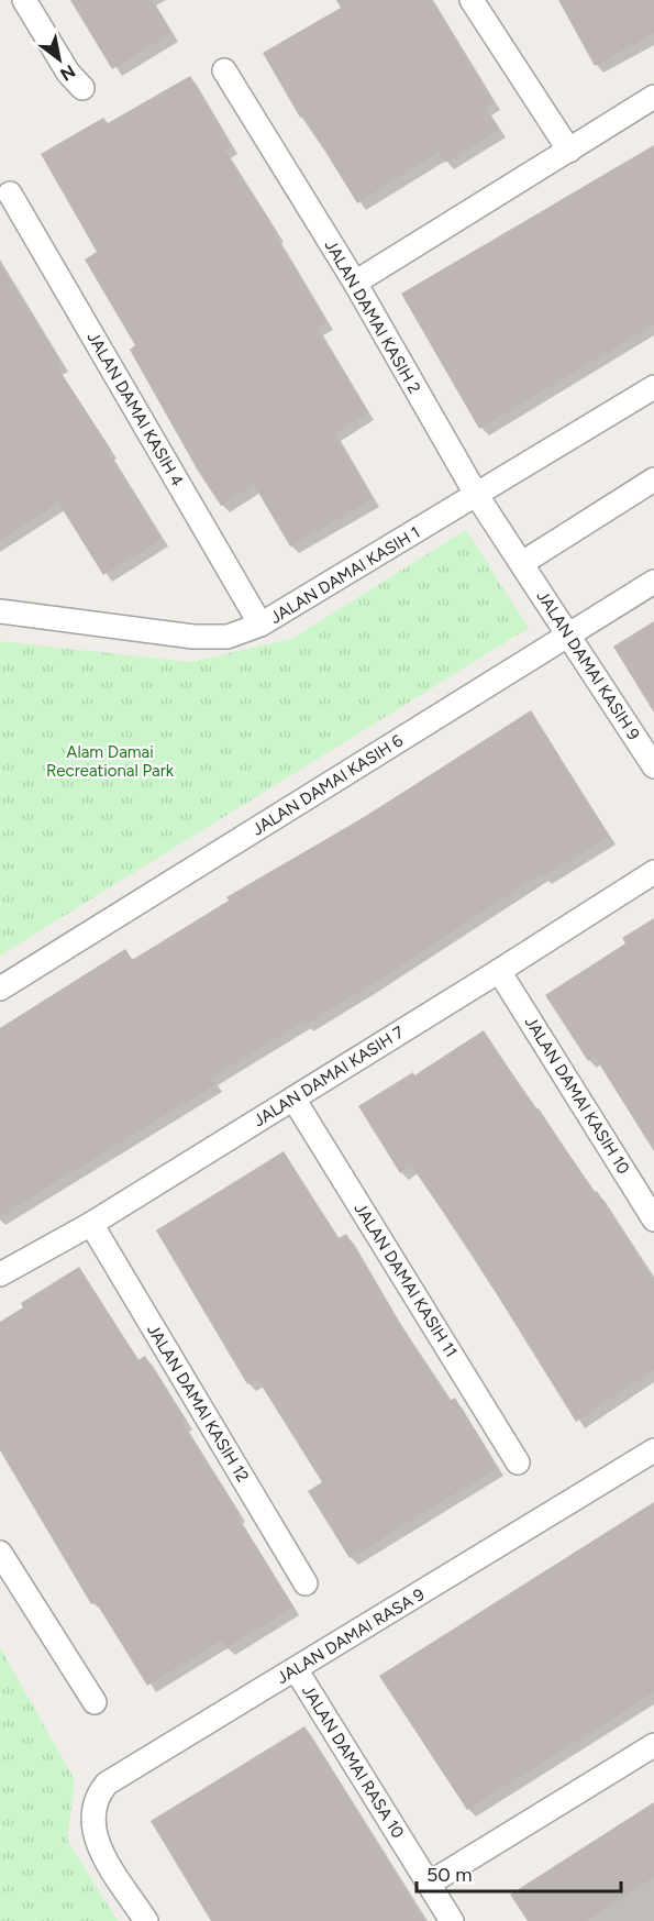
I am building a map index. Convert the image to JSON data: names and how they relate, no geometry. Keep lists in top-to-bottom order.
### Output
{
  "streets": {
    "street": [
      "JALAN DAMAI KASIH 2",
      "JALAN DAMAI KASIH 4",
      "JALAN DAMAI KASIH 1",
      "JALAN DAMAI KASIH 9",
      "JALAN DAMAI KASIH 6",
      "JALAN DAMAI KASIH 7",
      "JALAN DAMAI KASIH 10",
      "JALAN DAMAI KASIH 11",
      "JALAN DAMAI KASIH 12",
      "JALAN DAMAI RASA 9",
      "JALAN DAMAI RASA 10"
    ]
  },
  "crossings": [
    ["JALAN DAMAI KASIH 2", "JALAN DAMAI KASIH 1"],
    ["JALAN DAMAI KASIH 2", "JALAN DAMAI KASIH 9"],
    ["JALAN DAMAI KASIH 4", "JALAN DAMAI KASIH 1"],
    ["JALAN DAMAI KASIH 9", "JALAN DAMAI KASIH 6"],
    ["JALAN DAMAI KASIH 7", "JALAN DAMAI KASIH 10"],
    ["JALAN DAMAI KASIH 7", "JALAN DAMAI KASIH 11"],
    ["JALAN DAMAI KASIH 7", "JALAN DAMAI KASIH 12"],
    ["JALAN DAMAI RASA 9", "JALAN DAMAI RASA 10"]
  ],
  "parks": ["Alam Damai Recreational Park"],
  "scale_bar": "50 m",
  "north": "bottom right"
}
